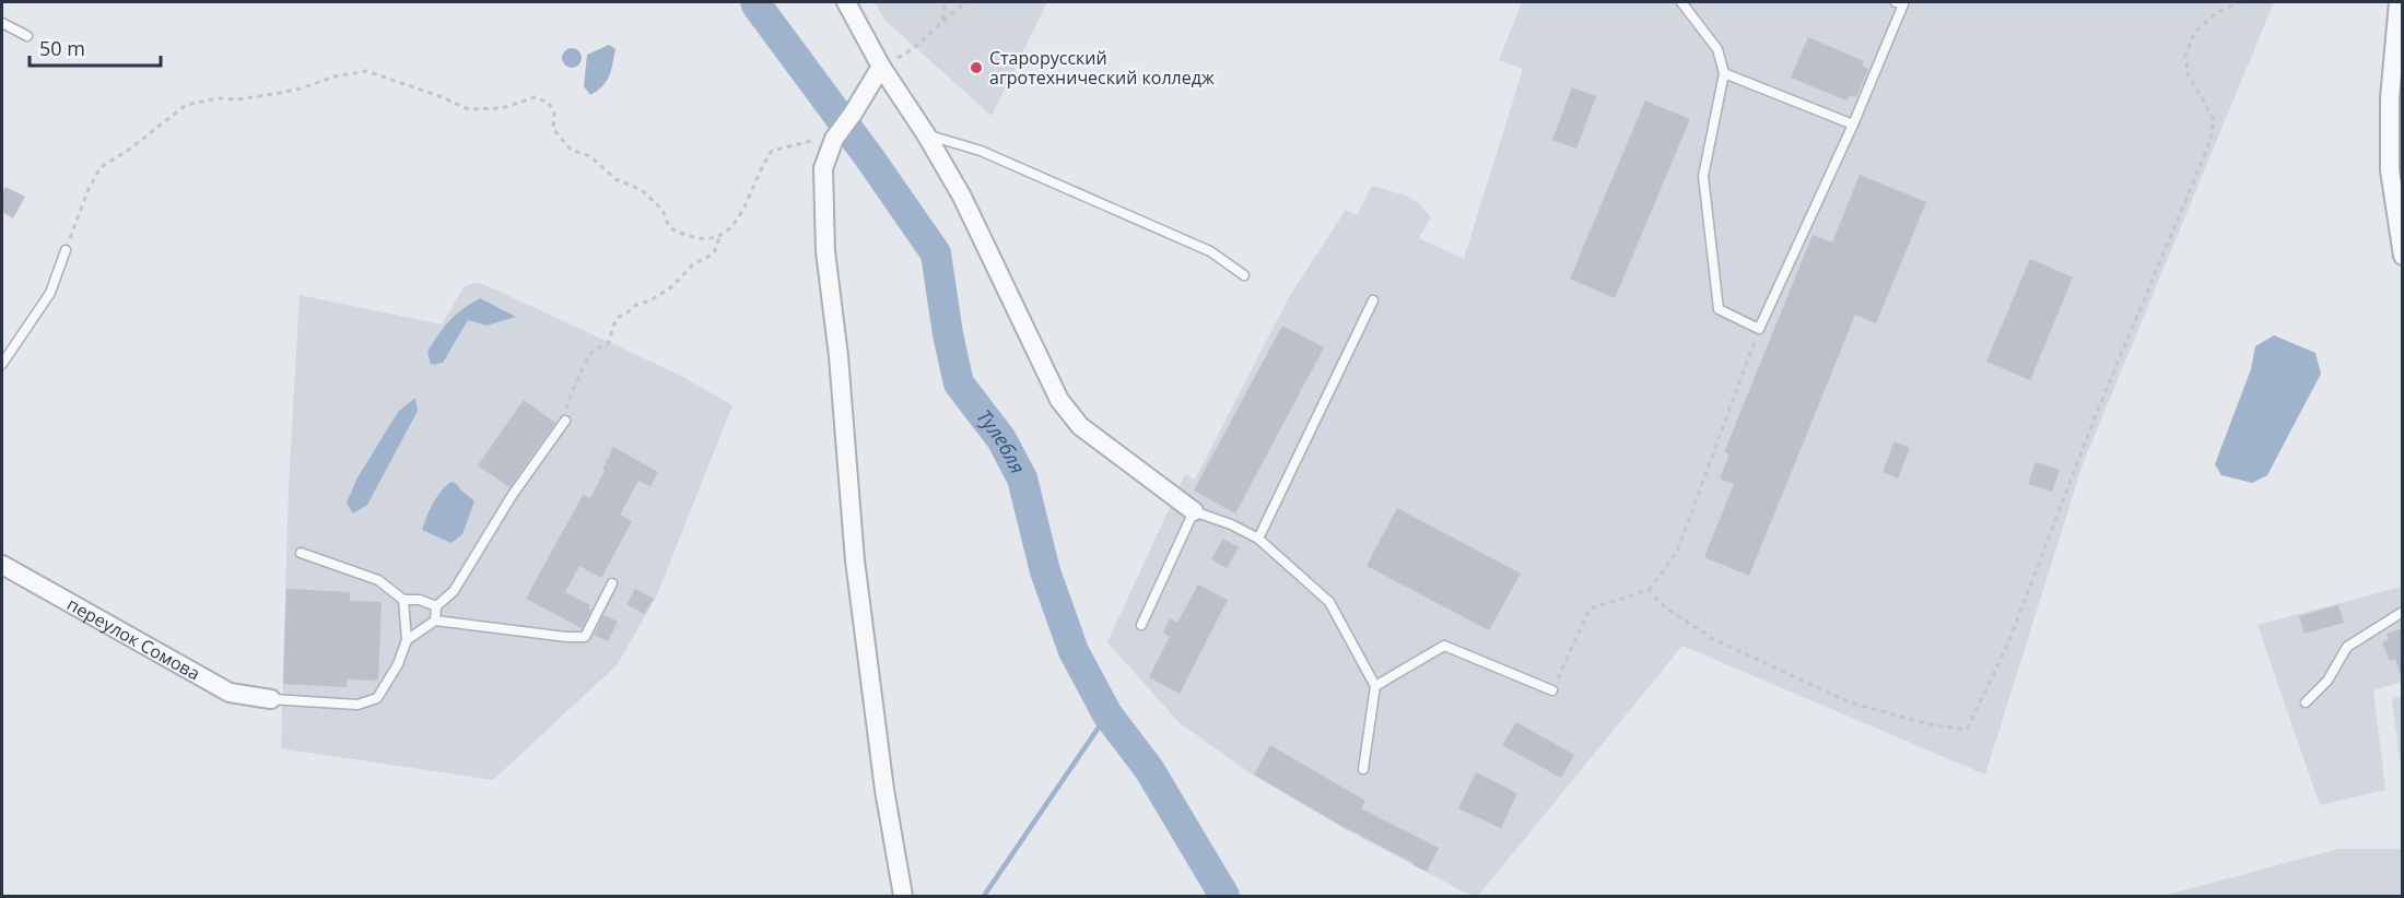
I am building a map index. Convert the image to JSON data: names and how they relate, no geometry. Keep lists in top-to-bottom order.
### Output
{
  "streets": {
    "street": ["переулок Сомова"]
  },
  "water": ["Тулебля"],
  "places": ["Старорусский агротехнический колледж"],
  "scale_bar": "50 m"
}
